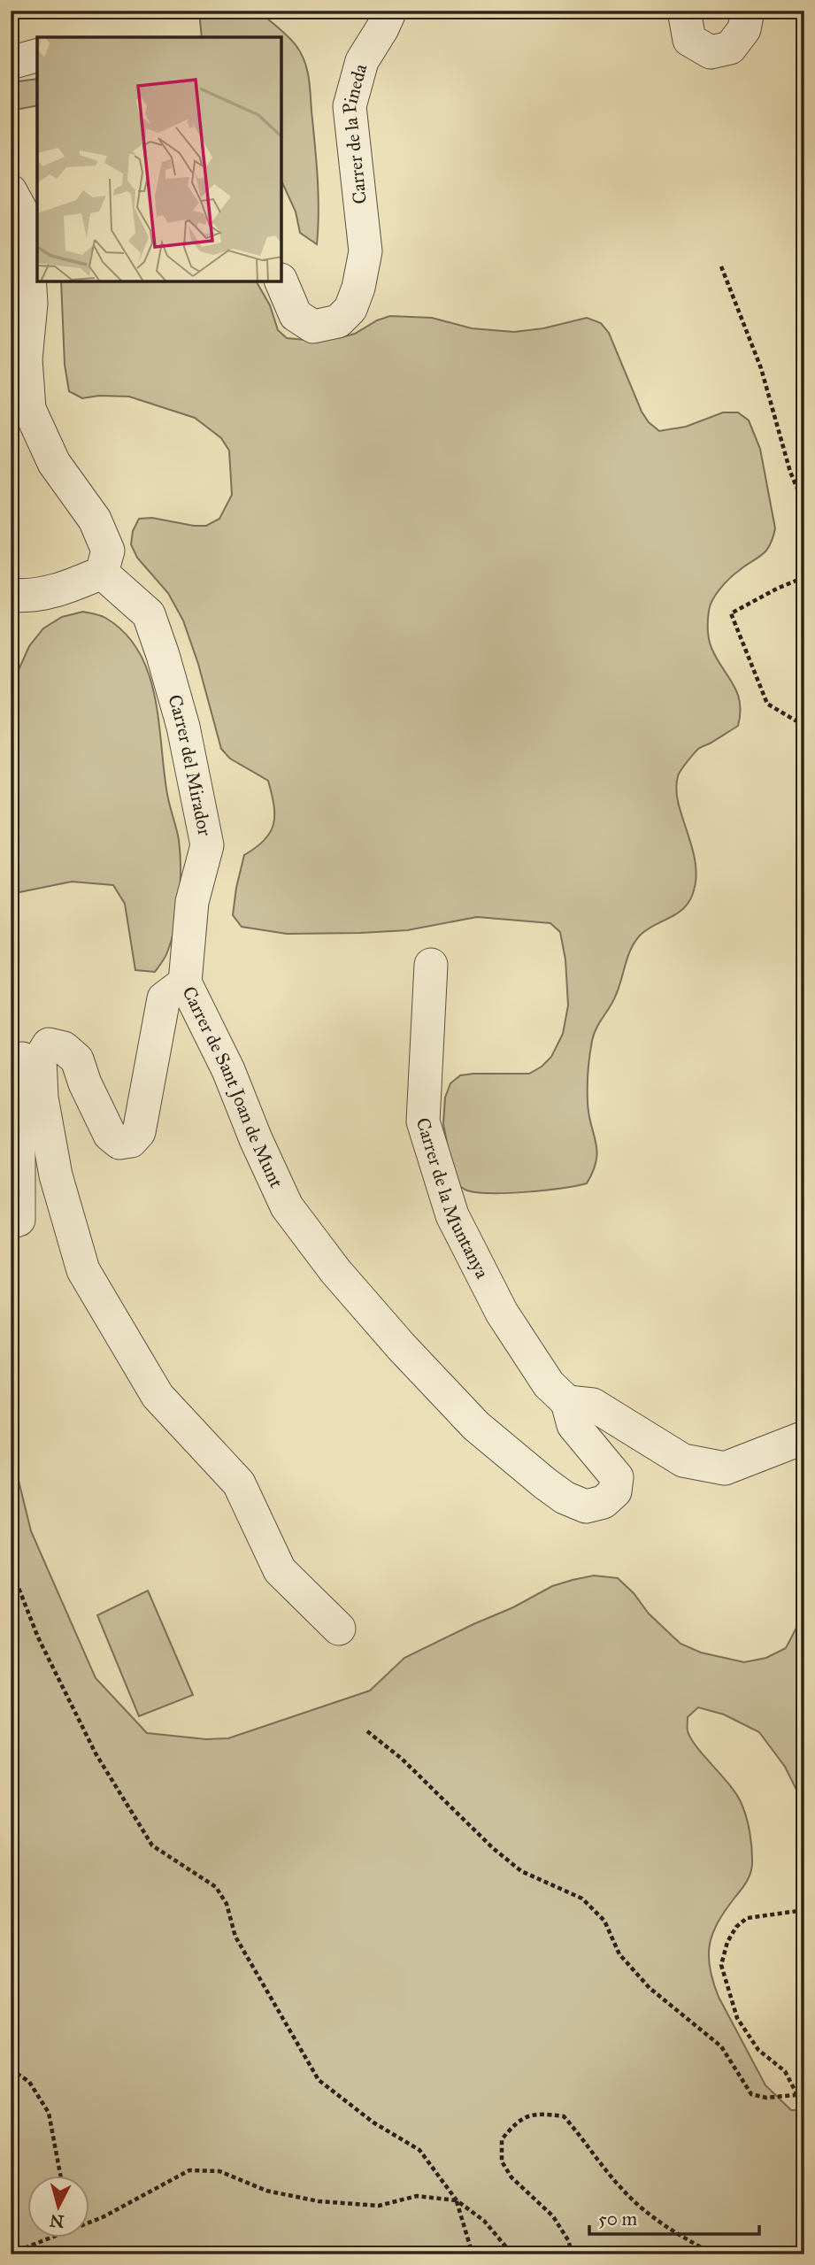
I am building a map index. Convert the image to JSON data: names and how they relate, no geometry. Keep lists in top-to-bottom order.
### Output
{
  "streets": {
    "street": [
      "Carrer de la Pineda",
      "Carrer del Mirador",
      "Carrer de Sant Joan de Munt",
      "Carrer de la Muntanya"
    ]
  },
  "crossings": [
    ["Carrer del Mirador", "Carrer de Sant Joan de Munt"],
    ["Carrer de Sant Joan de Munt", "Carrer de la Muntanya"]
  ],
  "scale_bar": "50 m",
  "north": "bottom"
}
